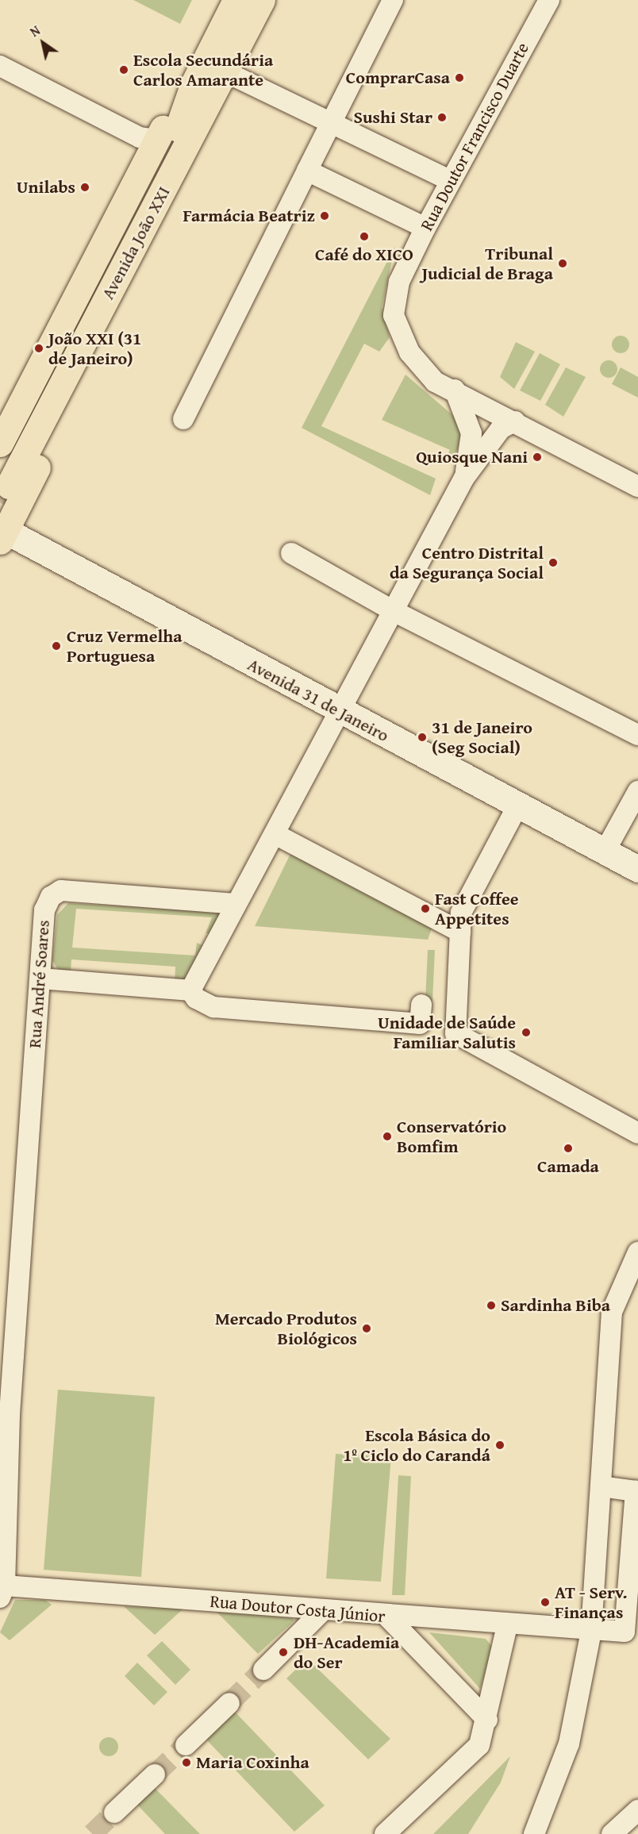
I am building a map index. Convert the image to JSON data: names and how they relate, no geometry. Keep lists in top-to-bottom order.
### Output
{
  "streets": {
    "main road": ["Avenida João XXI", "Avenida 31 de Janeiro"],
    "street": ["Rua Doutor Francisco Duarte", "Rua André Soares", "Rua Doutor Costa Júnior"]
  },
  "crossings": [
    ["Rua André Soares", "Rua Doutor Costa Júnior"]
  ],
  "places": [
    "Escola Secundária Carlos Amarante",
    "ComprarCasa",
    "Sushi Star",
    "Unilabs",
    "Farmácia Beatriz",
    "Café do XICO",
    "Tribunal Judicial de Braga",
    "João XXI (31 de Janeiro)",
    "Quiosque Nani",
    "Centro Distrital da Segurança Social",
    "Cruz Vermelha Portuguesa",
    "31 de Janeiro (Seg Social)",
    "Fast Coffee Appetites",
    "Unidade de Saúde Familiar Salutis",
    "Conservatório Bomfim",
    "Camada",
    "Sardinha Biba",
    "Mercado Produtos Biológicos",
    "Escola Básica do 1º Ciclo do Carandá",
    "AT - Serv. Finanças",
    "DH-Academia do Ser",
    "Maria Coxinha"
  ],
  "north": "top left"
}
